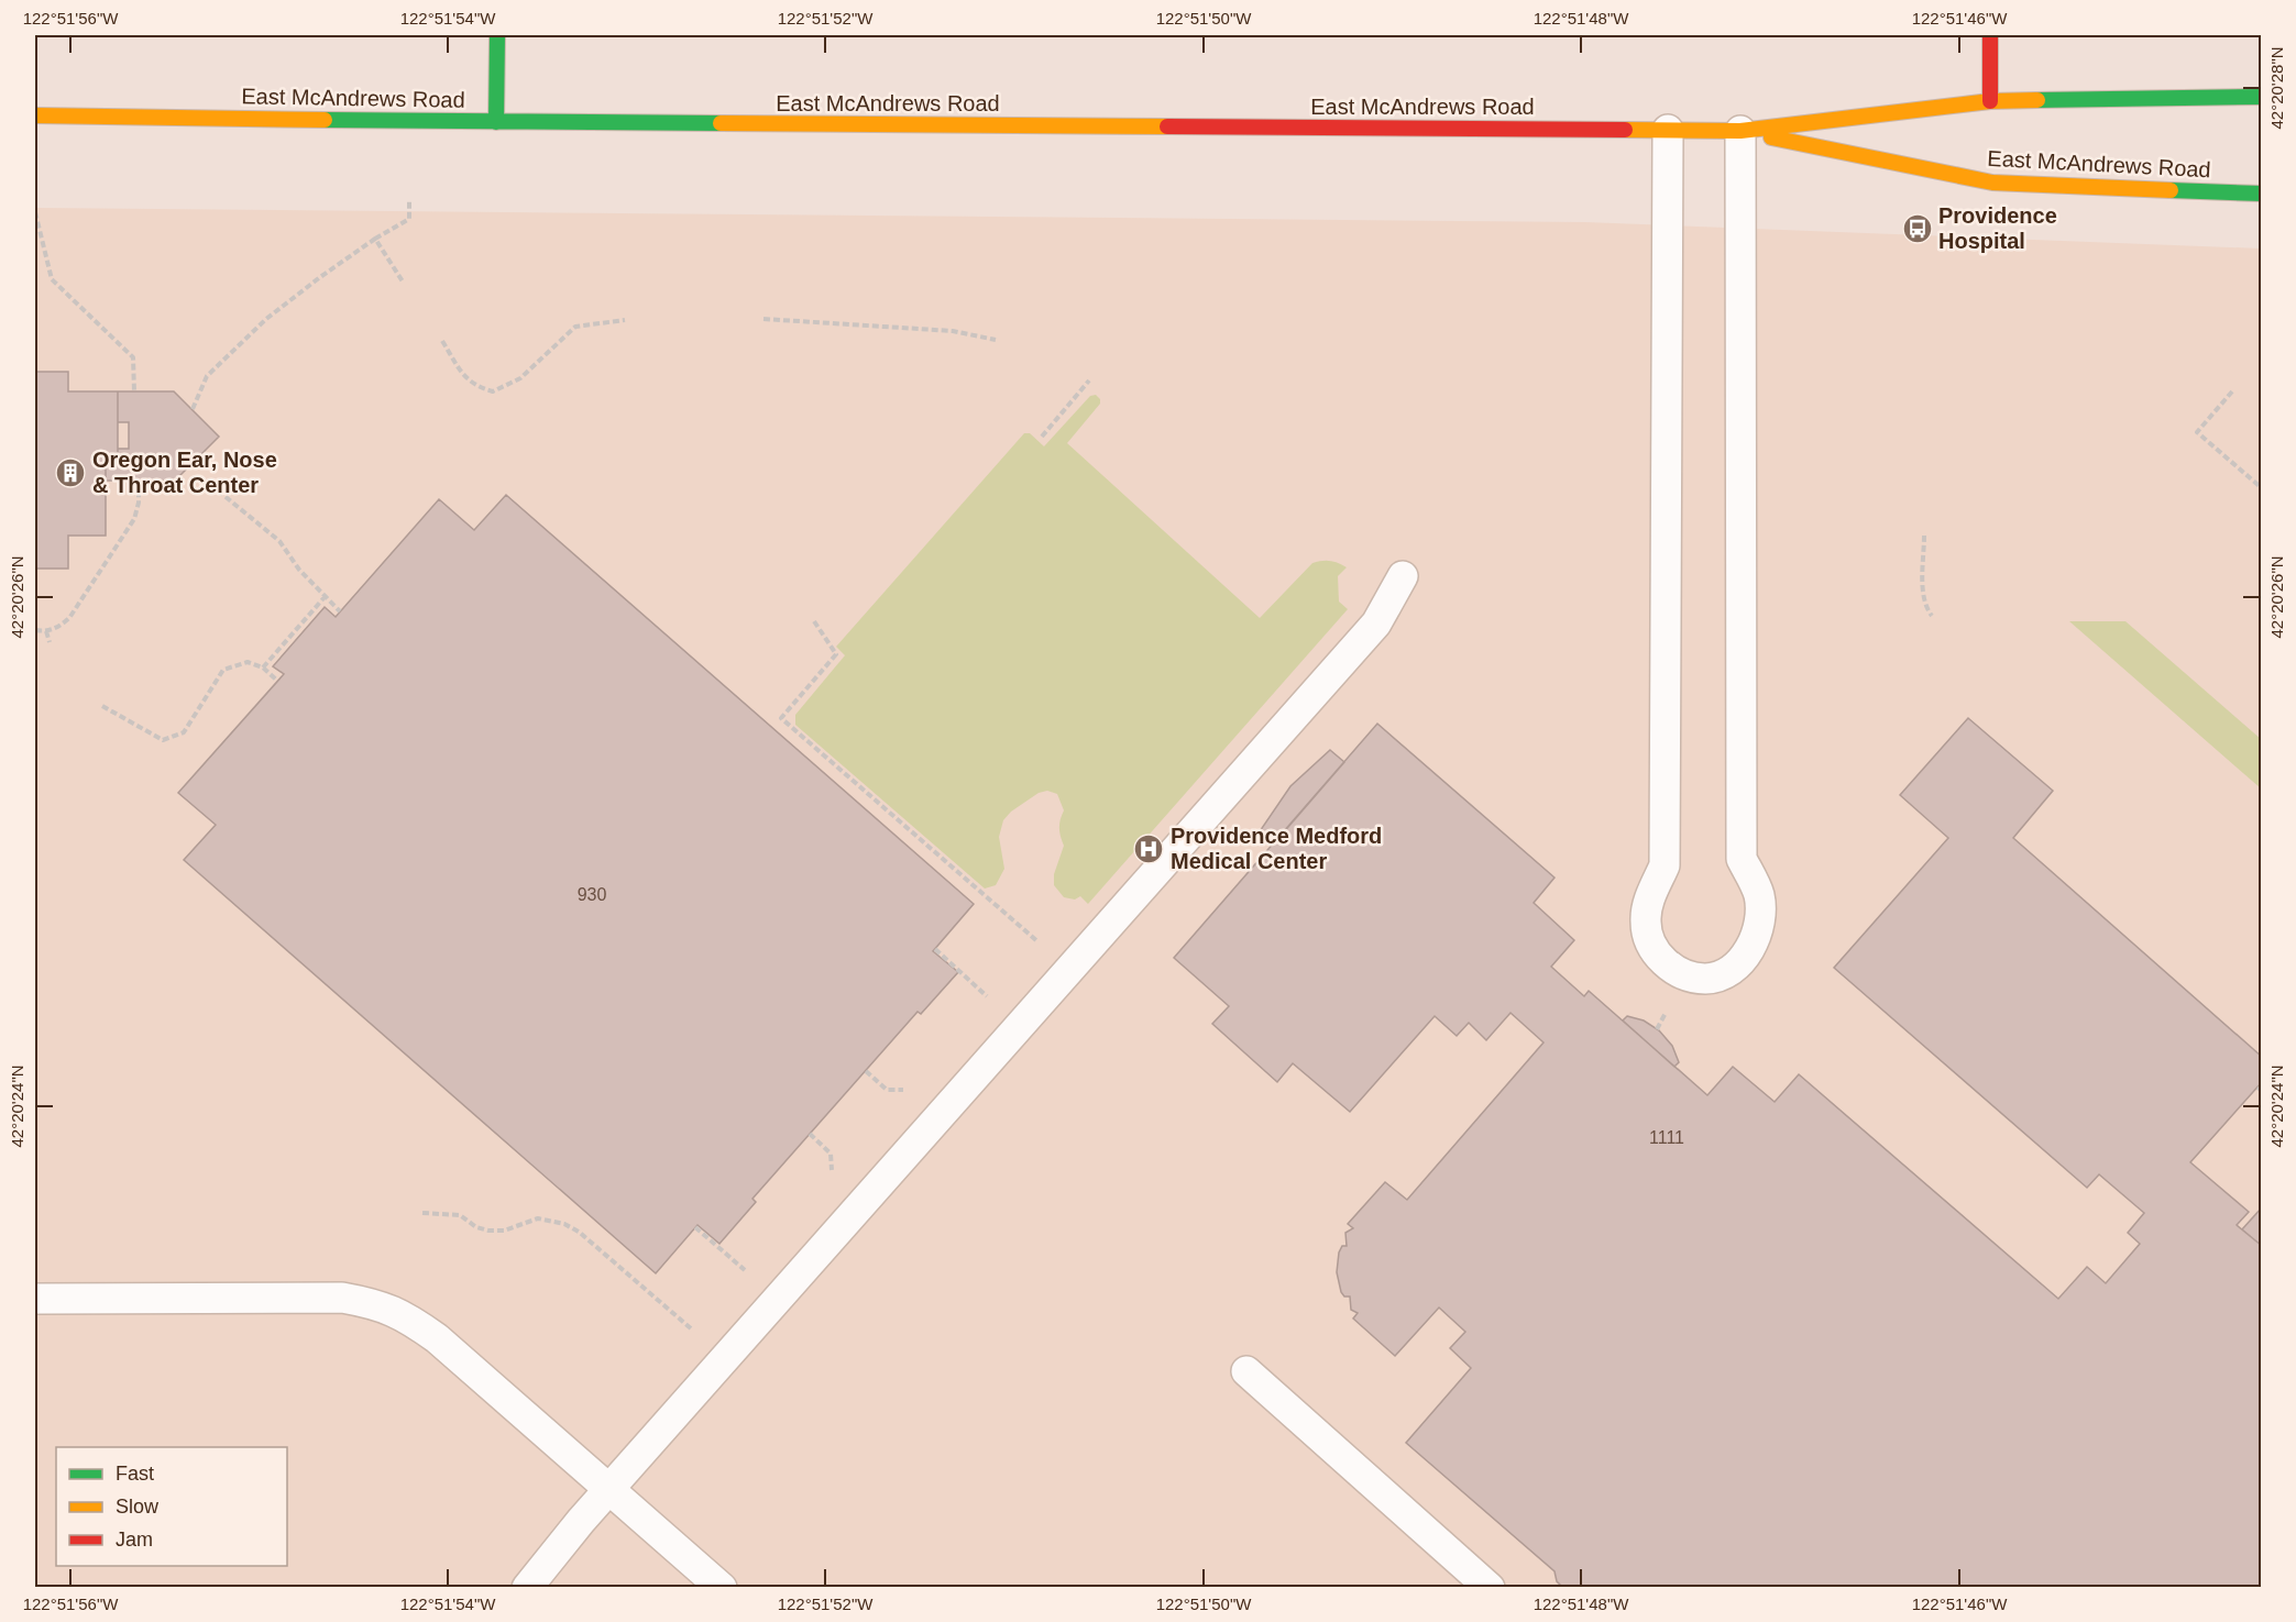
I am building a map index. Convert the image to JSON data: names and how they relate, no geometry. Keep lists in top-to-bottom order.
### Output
{
  "streets": {
    "main road": ["East McAndrews Road"]
  },
  "places": {
    "bus stop": ["Providence Hospital"],
    "building": ["Oregon Ear, Nose & Throat Center"],
    "hospital": ["Providence Medford Medical Center"]
  },
  "house_numbers": ["930", "1111"],
  "legend": ["Fast", "Slow", "Jam"],
  "coordinates": [
    "122°51'56\"W",
    "122°51'54\"W",
    "122°51'52\"W",
    "122°51'50\"W",
    "122°51'48\"W",
    "122°51'46\"W",
    "42°20'28\"N",
    "42°20'26\"N",
    "42°20'24\"N"
  ]
}
